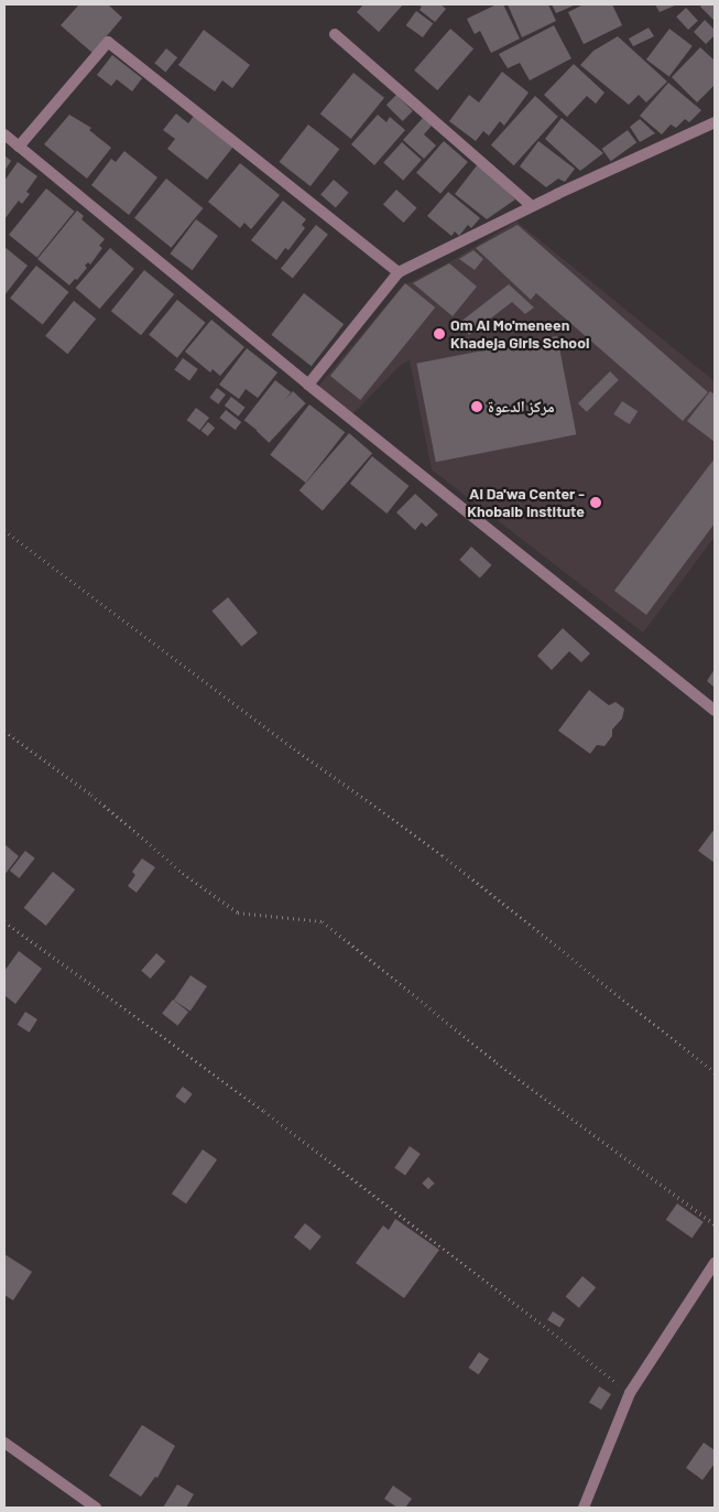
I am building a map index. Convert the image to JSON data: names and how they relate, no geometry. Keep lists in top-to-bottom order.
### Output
{
  "places": ["Om Al Mo'meneen Khadeja Girls School", "مركز الدعوة", "Al Da'wa Center - Khobaib Institute"]
}
